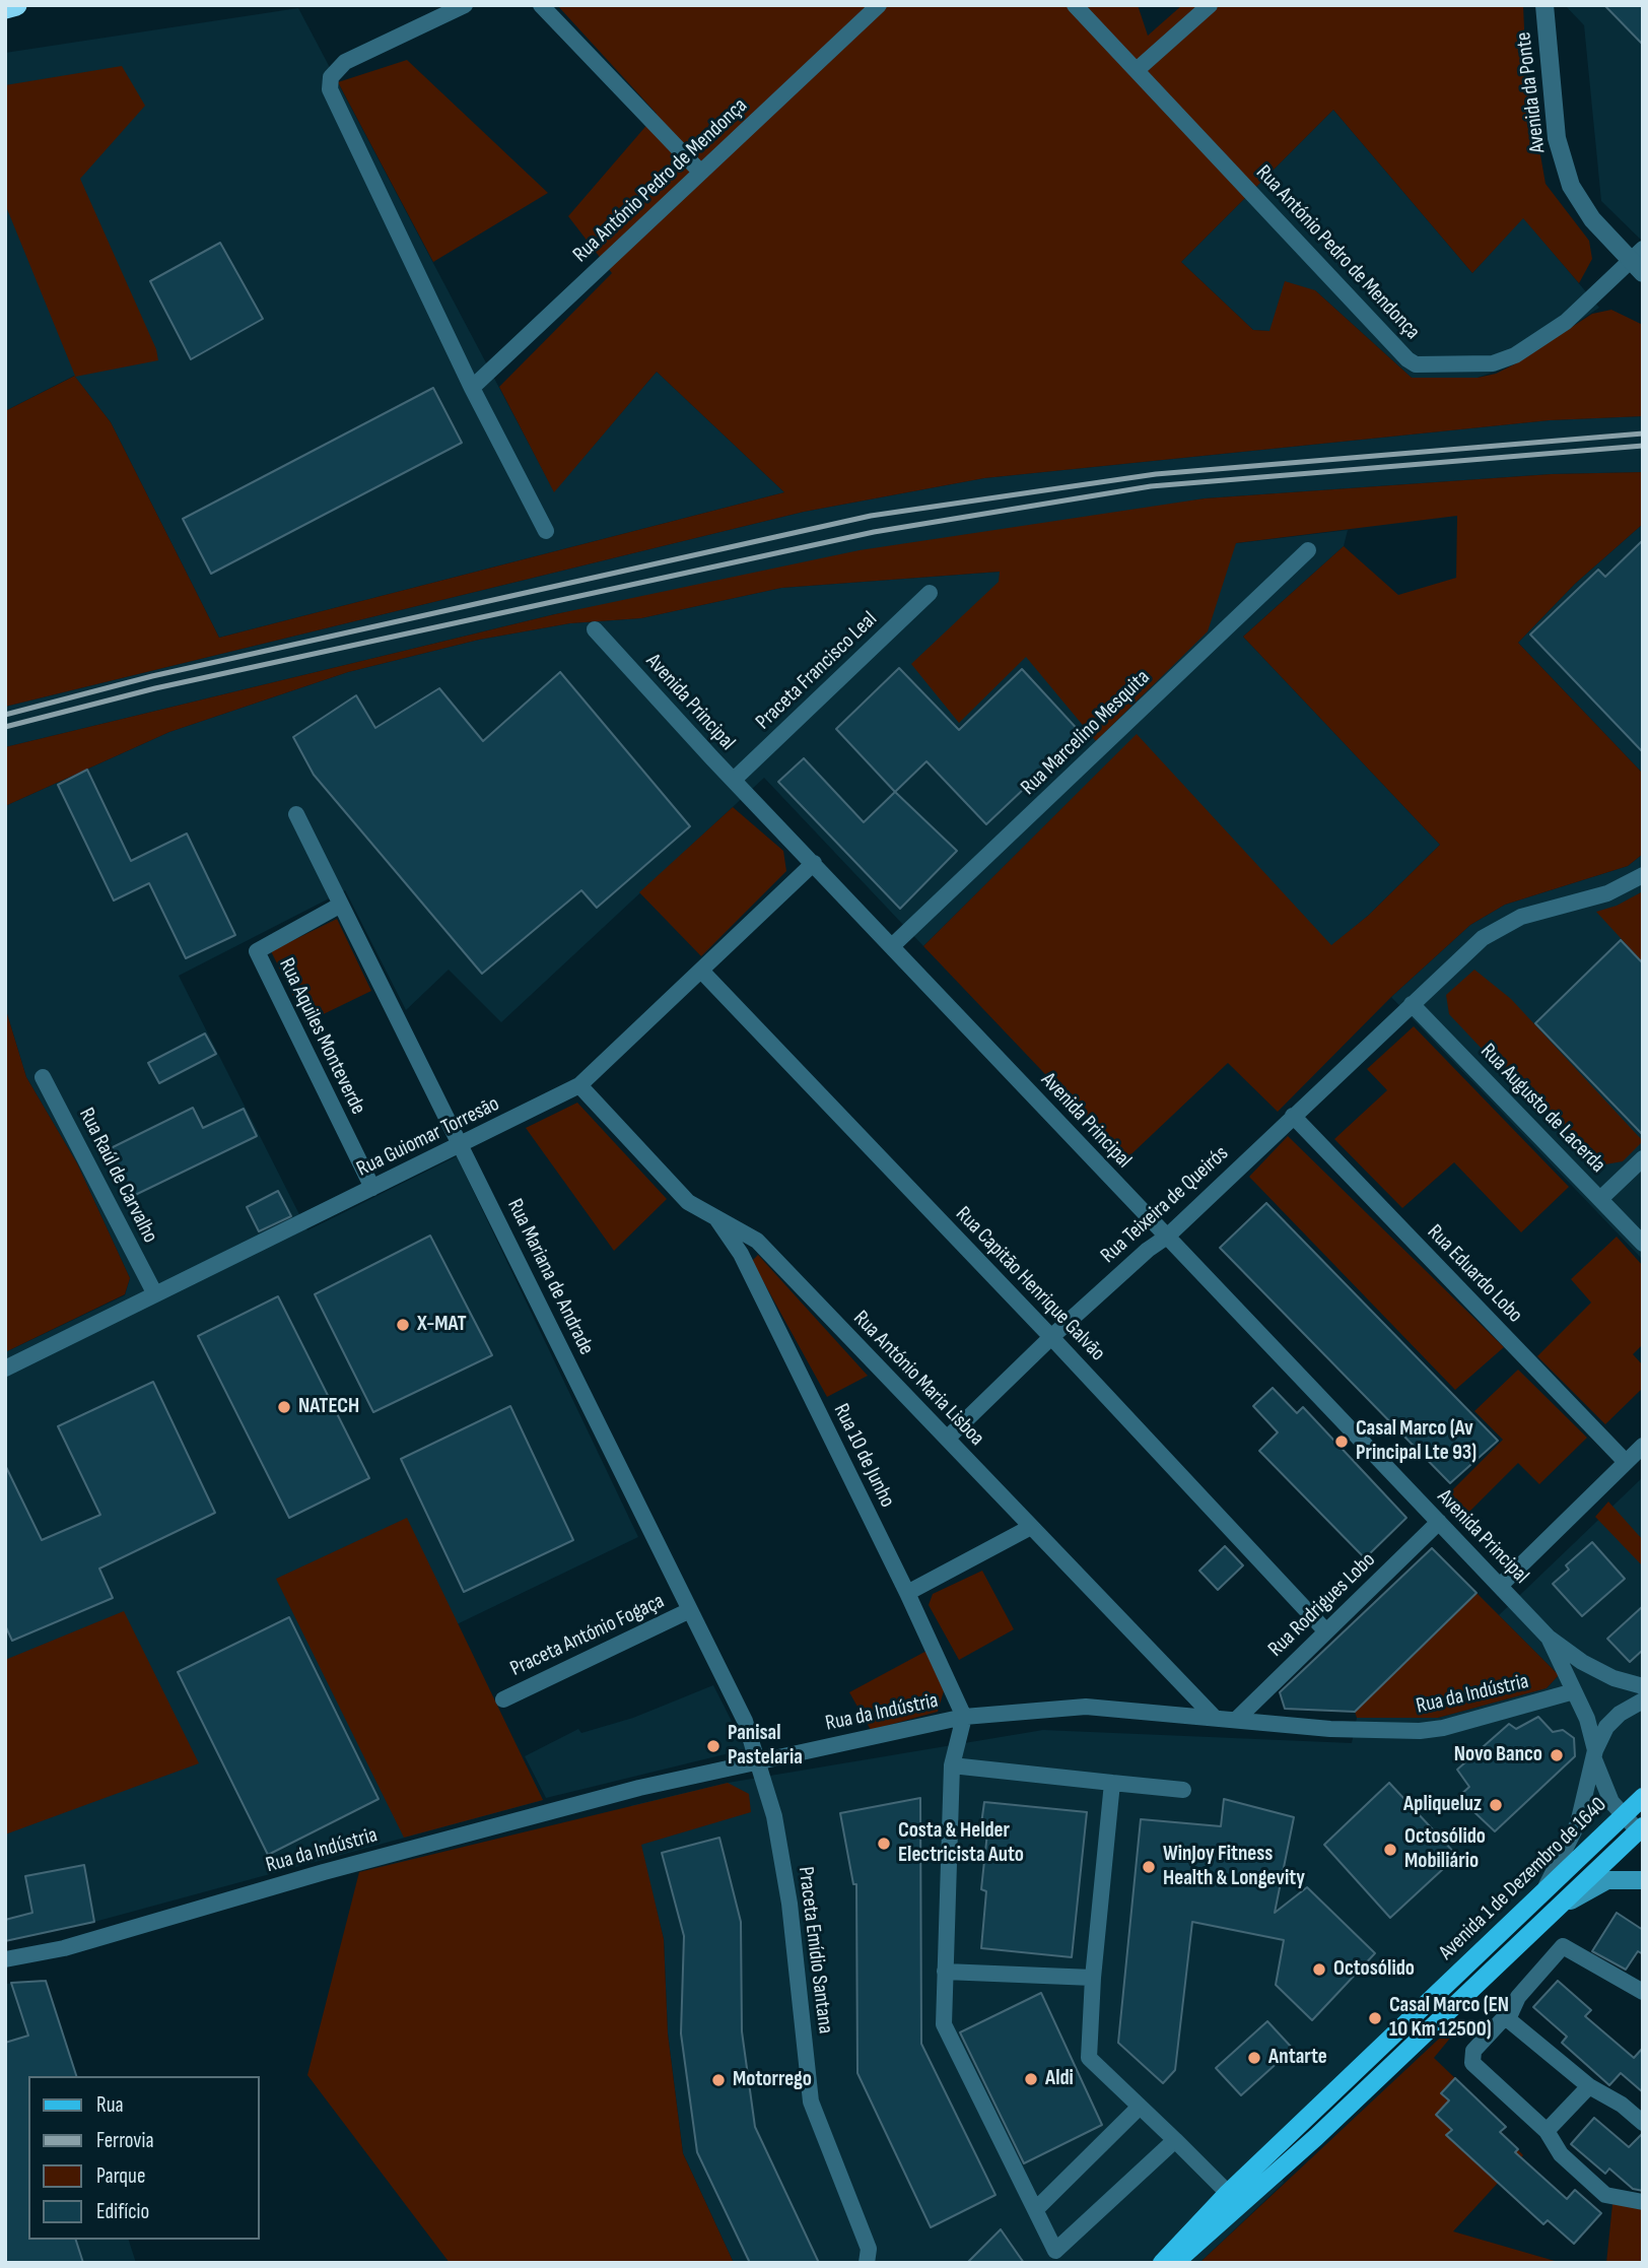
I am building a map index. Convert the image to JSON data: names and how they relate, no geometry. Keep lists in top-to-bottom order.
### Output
{
  "streets": {
    "main road": ["Avenida 1 de Dezembro de 1640"],
    "street": [
      "Avenida da Ponte",
      "Rua António Pedro de Mendonça",
      "Praceta Francisco Leal",
      "Avenida Principal",
      "Rua Marcelino Mesquita",
      "Rua Aquiles Monteverde",
      "Rua Augusto de Lacerda",
      "Rua Guiomar Torresão",
      "Rua Raúl de Carvalho",
      "Rua Teixeira de Queirós",
      "Rua Eduardo Lobo",
      "Rua Mariana de Andrade",
      "Rua Capitão Henrique Galvão",
      "Rua António Maria Lisboa",
      "Rua 10 de Junho",
      "Rua Rodrigues Lobo",
      "Praceta António Fogaça",
      "Rua da Indústria",
      "Praceta Emídio Santana"
    ]
  },
  "crossings": [
    ["Avenida da Ponte", "Rua António Pedro de Mendonça"],
    ["Praceta Francisco Leal", "Avenida Principal"],
    ["Avenida Principal", "Rua Marcelino Mesquita"],
    ["Avenida Principal", "Rua Guiomar Torresão"],
    ["Avenida Principal", "Rua Teixeira de Queirós"],
    ["Avenida Principal", "Rua Rodrigues Lobo"],
    ["Avenida Principal", "Rua da Indústria"],
    ["Avenida Principal", "Avenida 1 de Dezembro de 1640"],
    ["Rua Aquiles Monteverde", "Rua Guiomar Torresão"],
    ["Rua Aquiles Monteverde", "Rua Mariana de Andrade"],
    ["Rua Augusto de Lacerda", "Rua Teixeira de Queirós"],
    ["Rua Guiomar Torresão", "Rua Raúl de Carvalho"],
    ["Rua Guiomar Torresão", "Rua Mariana de Andrade"],
    ["Rua Guiomar Torresão", "Rua Capitão Henrique Galvão"],
    ["Rua Guiomar Torresão", "Rua António Maria Lisboa"],
    ["Rua Teixeira de Queirós", "Rua Eduardo Lobo"],
    ["Rua Teixeira de Queirós", "Rua Capitão Henrique Galvão"],
    ["Rua Teixeira de Queirós", "Rua António Maria Lisboa"],
    ["Rua Mariana de Andrade", "Praceta António Fogaça"],
    ["Rua Mariana de Andrade", "Rua da Indústria"],
    ["Rua Mariana de Andrade", "Praceta Emídio Santana"],
    ["Rua Capitão Henrique Galvão", "Rua Rodrigues Lobo"],
    ["Rua António Maria Lisboa", "Rua 10 de Junho"],
    ["Rua António Maria Lisboa", "Rua da Indústria"],
    ["Rua 10 de Junho", "Rua da Indústria"],
    ["Rua Rodrigues Lobo", "Rua da Indústria"],
    ["Rua da Indústria", "Praceta Emídio Santana"]
  ],
  "places": [
    "X-MAT",
    "NATECH",
    "Casal Marco (Av Principal Lte 93)",
    "Panisal Pastelaria",
    "Novo Banco",
    "Apliqueluz",
    "Costa & Helder Electricista Auto",
    "Octosólido Mobiliário",
    "WinJoy Fitness Health & Longevity",
    "Octosólido",
    "Casal Marco (EN 10 Km 12500)",
    "Antarte",
    "Aldi",
    "Motorrego"
  ],
  "legend": [
    "Rua",
    "Ferrovia",
    "Parque",
    "Edifício"
  ]
}
